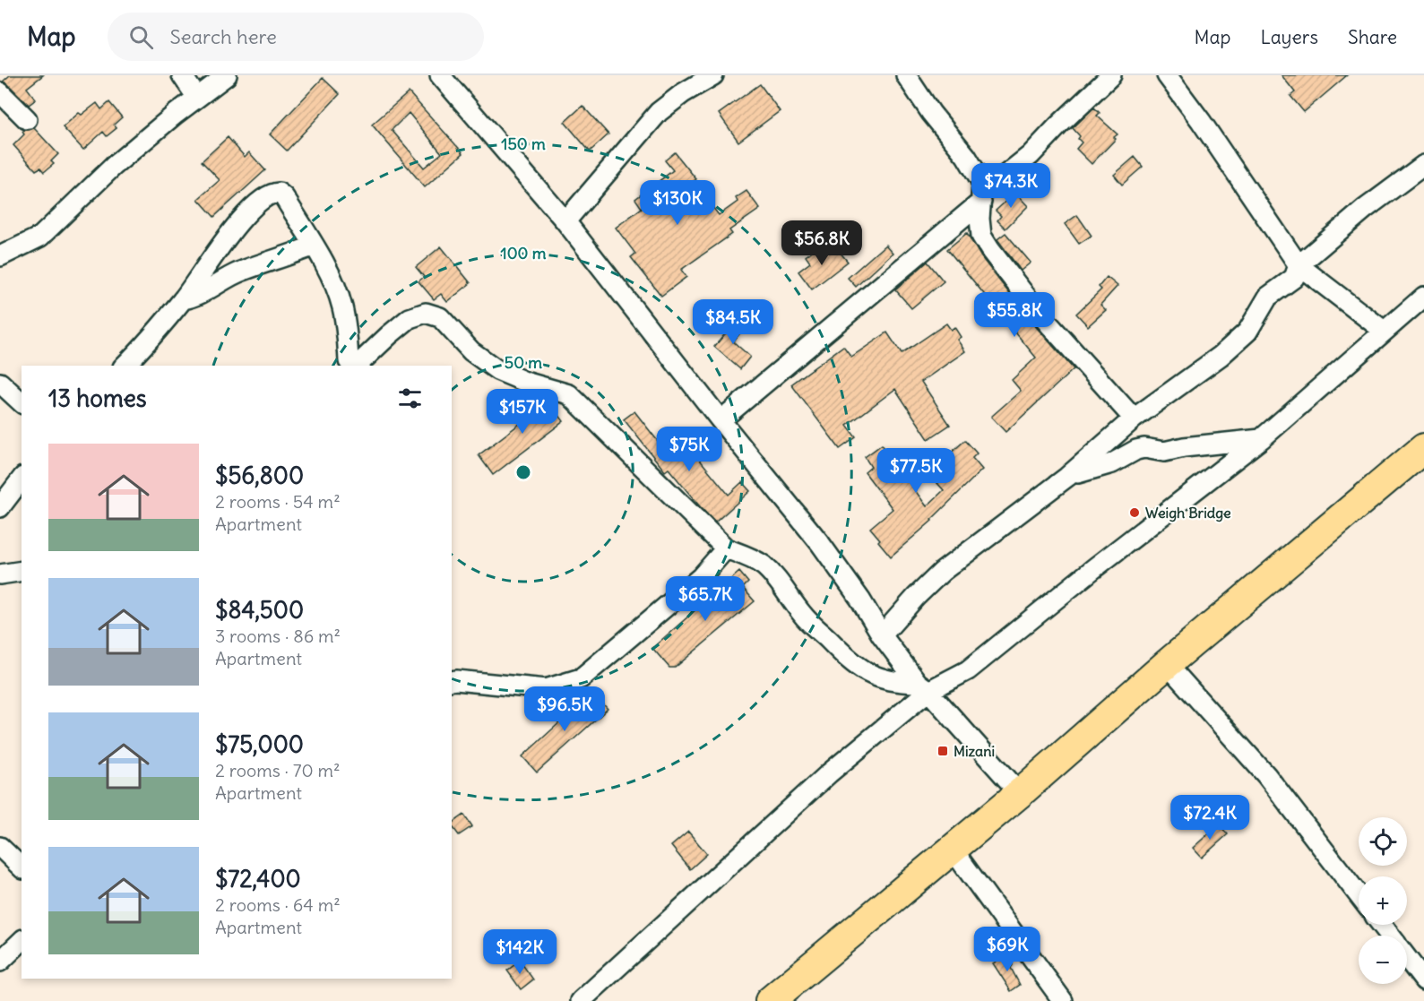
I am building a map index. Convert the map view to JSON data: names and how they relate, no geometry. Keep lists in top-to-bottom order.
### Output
{
  "places": {
    "other": ["Weigh Bridge"],
    "transit": ["Mizani"]
  },
  "page": {
    "header": "Map",
    "search": "Search here",
    "nav": ["Map", "Layers", "Share"],
    "price": [
      "$74.3K",
      "$130K",
      "$56.8K",
      "$55.8K",
      "$84.5K",
      "$157K",
      "$75K",
      "$77.5K",
      "$65.7K",
      "$96.5K",
      "$72.4K",
      "$69K",
      "$142K"
    ],
    "heading": "13 homes",
    "list": [
      {
        "name": "$56,800",
        "note": "2 rooms · 54 m² · Apartment"
      },
      {
        "name": "$84,500",
        "note": "3 rooms · 86 m² · Apartment"
      },
      {
        "name": "$75,000",
        "note": "2 rooms · 70 m² · Apartment"
      },
      {
        "name": "$72,400",
        "note": "2 rooms · 64 m² · Apartment"
      }
    ],
    "map_buttons": ["+", "−"]
  },
  "rings": ["150 m", "100 m", "50 m"]
}
